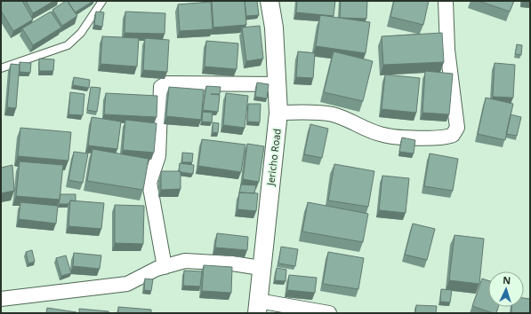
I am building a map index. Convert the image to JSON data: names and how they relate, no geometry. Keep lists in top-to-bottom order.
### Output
{
  "streets": {
    "street": ["Jericho Road"]
  },
  "north": "top"
}
